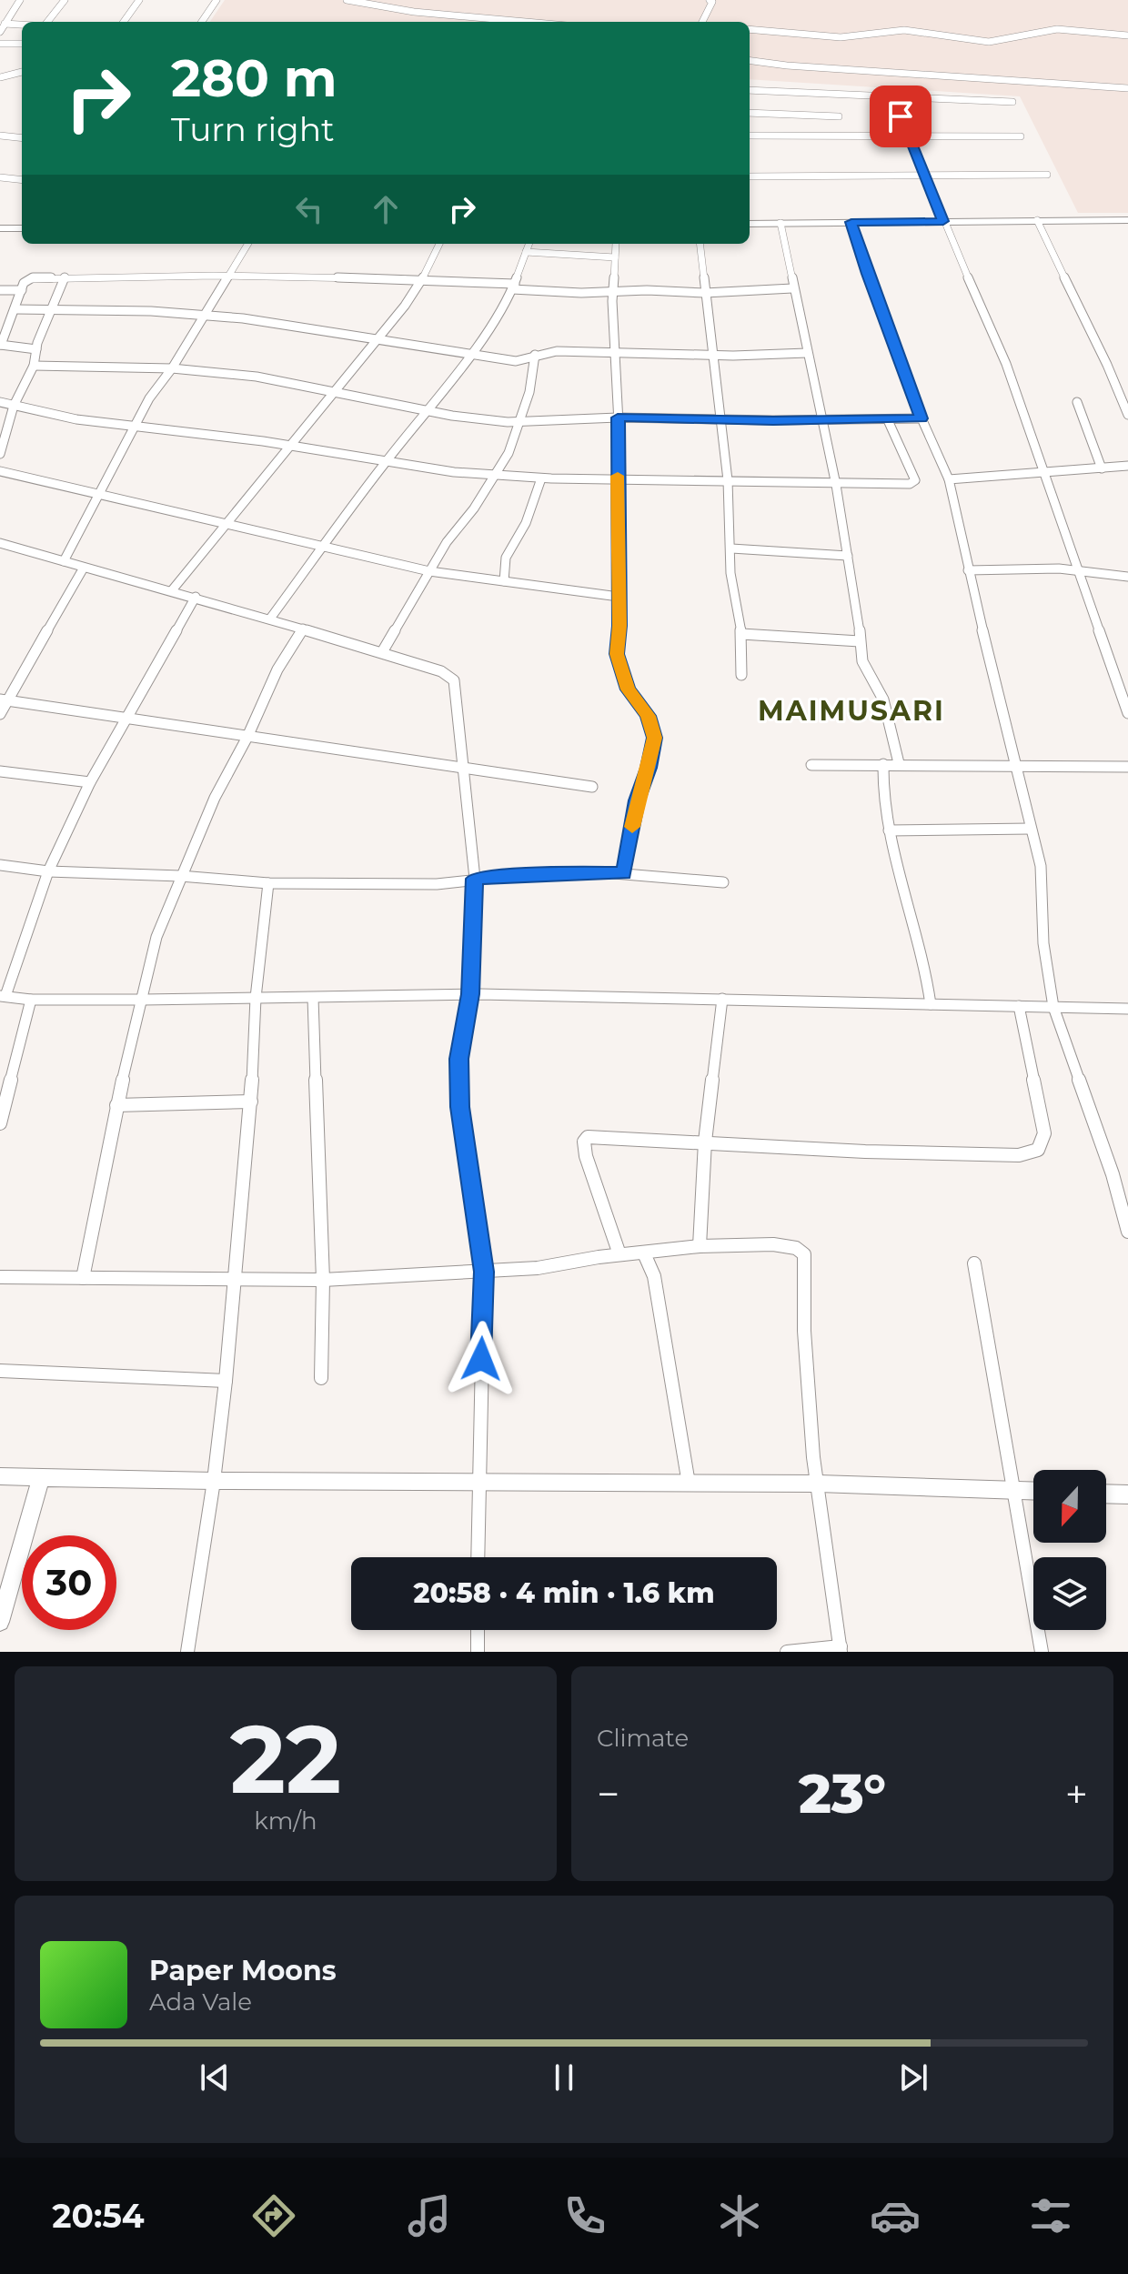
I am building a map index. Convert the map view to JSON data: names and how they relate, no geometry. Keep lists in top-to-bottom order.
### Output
{
  "districts": ["MAIMUSARI"],
  "north": "bottom",
  "page": {
    "turn": ["280 m", "Turn right"],
    "limit": "30",
    "trip": "20:58 · 4 min · 1.6 km",
    "tile": [
      ["22", "km/h"],
      "Climate"
    ],
    "heat": ["−", "23°", "+"],
    "song": ["Paper Moons", "Ada Vale"],
    "tabs": "20:54"
  }
}
